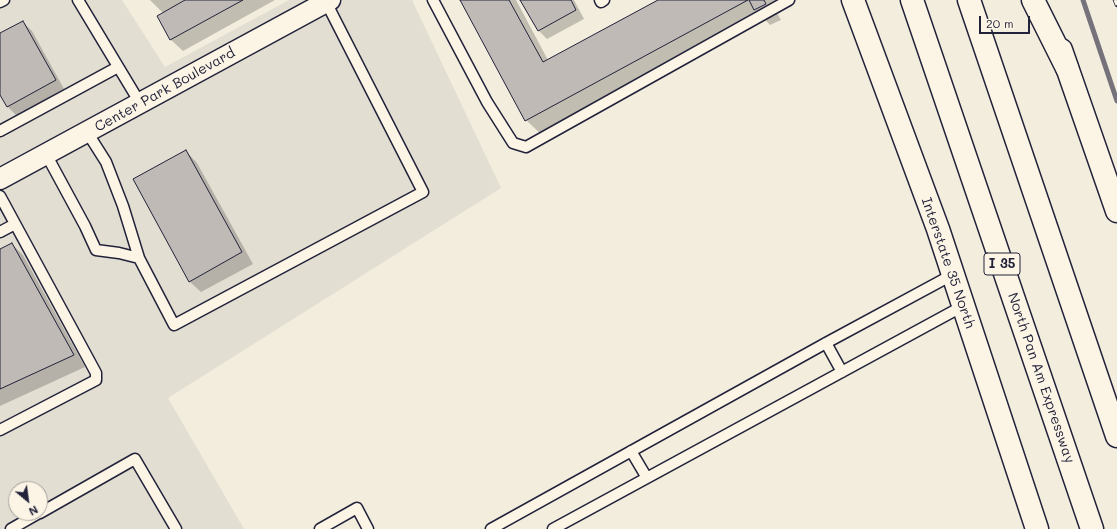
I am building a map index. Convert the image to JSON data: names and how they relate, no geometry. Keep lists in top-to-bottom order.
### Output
{
  "streets": {
    "main road": ["Interstate 35 North", "I 35", "North Pan Am Expressway"],
    "street": ["Center Park Boulevard"]
  },
  "scale_bar": "20 m",
  "north": "bottom right"
}
